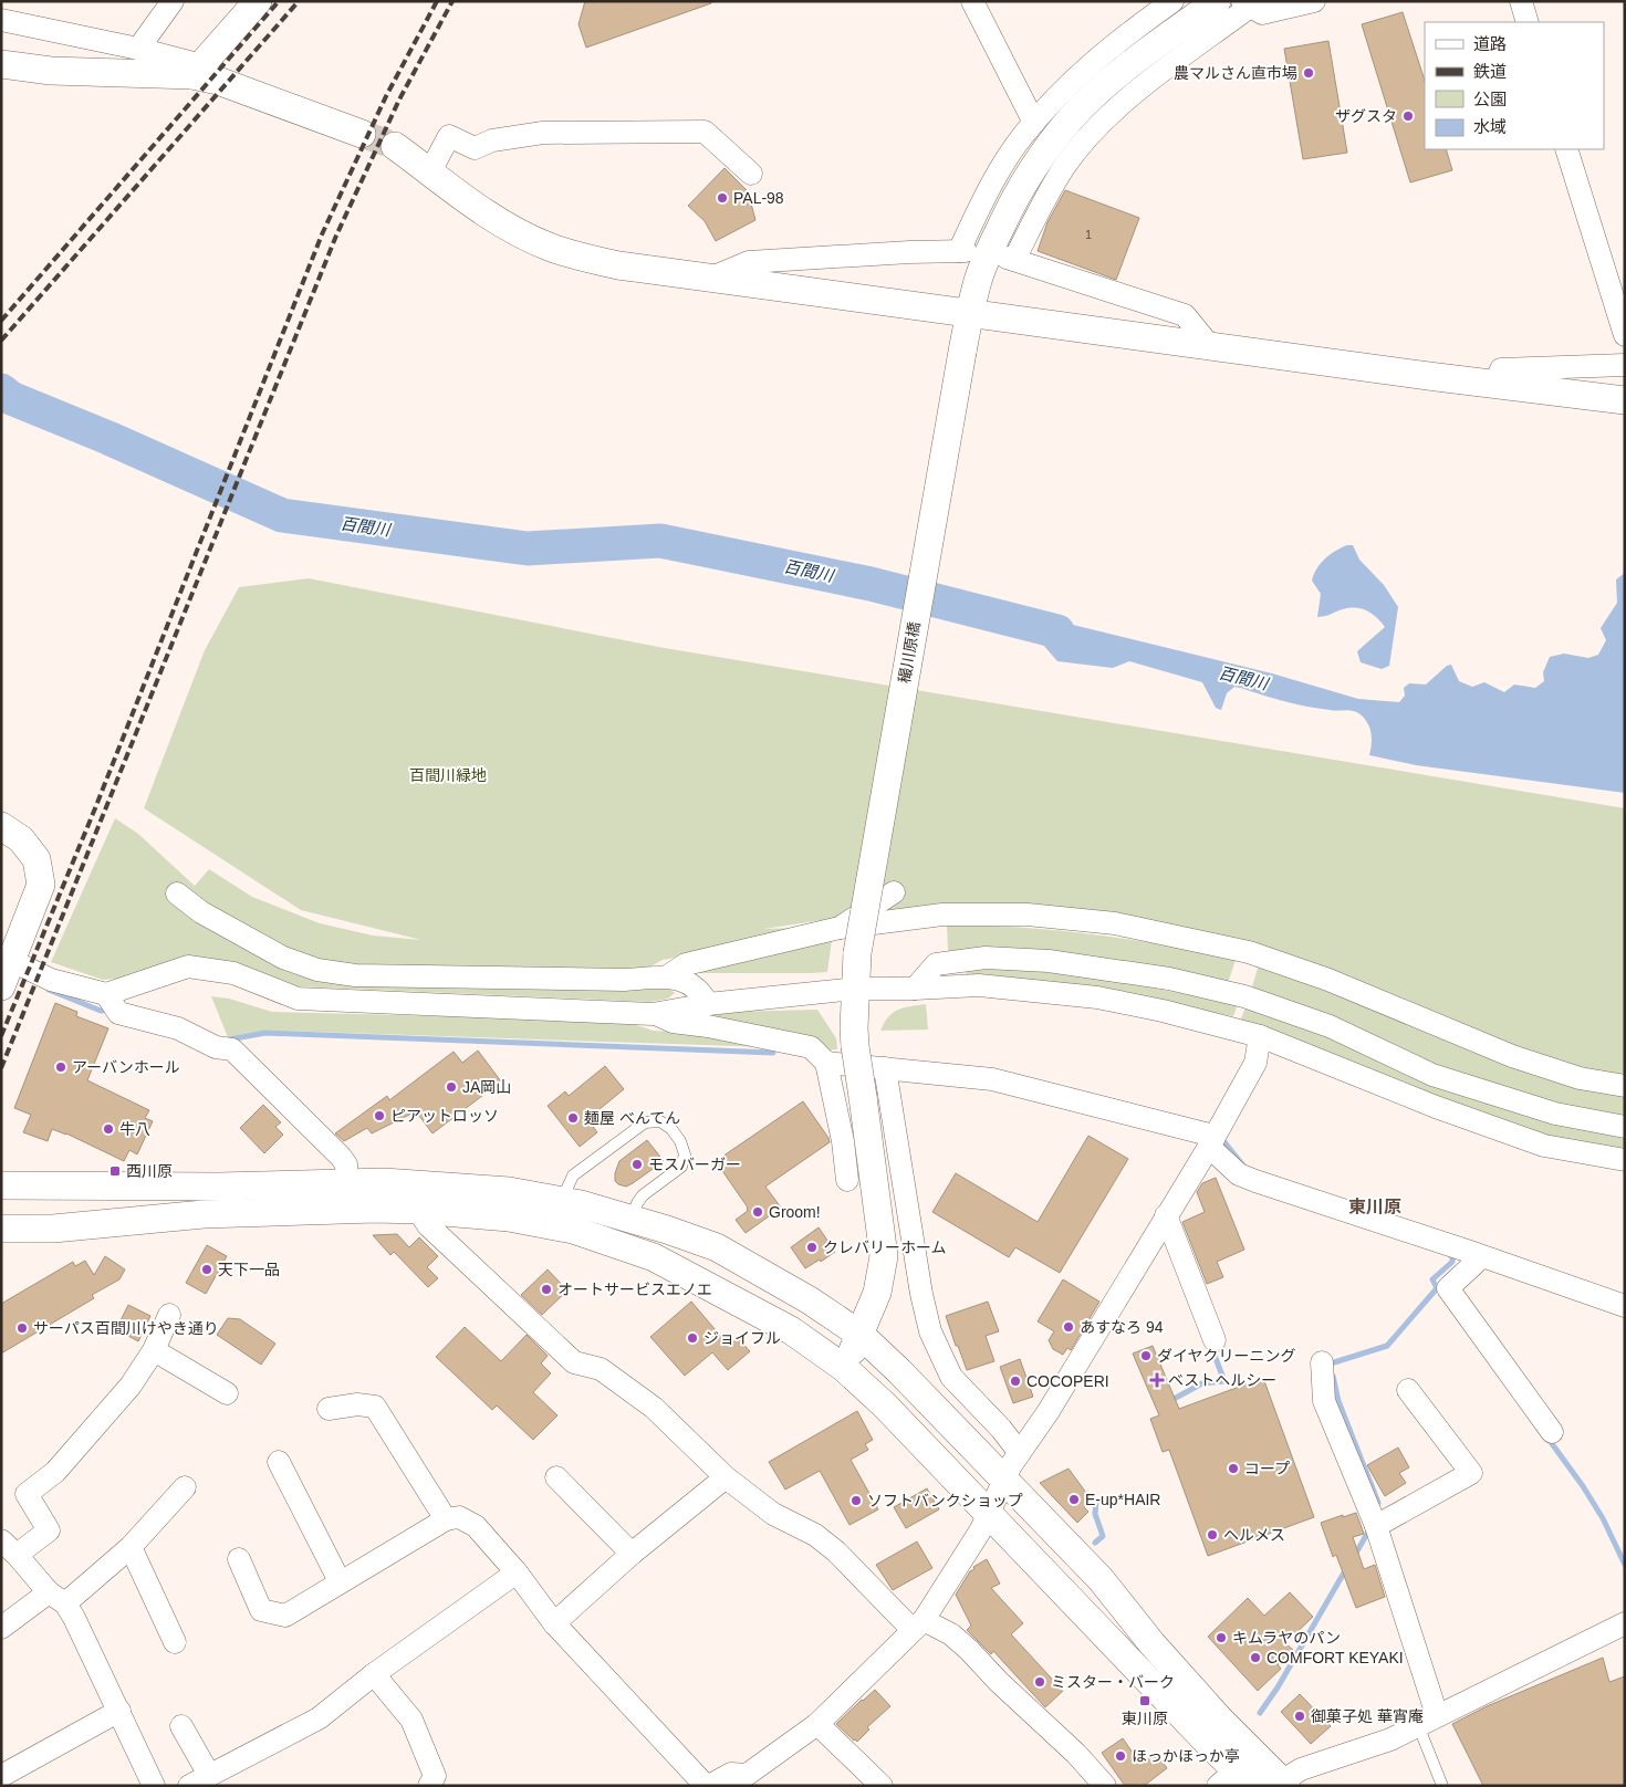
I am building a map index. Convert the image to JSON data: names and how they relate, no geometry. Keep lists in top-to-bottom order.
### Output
{
  "streets": {
    "street": ["穝川原橋"]
  },
  "districts": ["東川原"],
  "water": ["百間川"],
  "parks": ["百間川緑地"],
  "places": {
    "other": [
      "農マルさん直市場",
      "ザグスタ",
      "PAL-98",
      "アーバンホール",
      "JA岡山",
      "ピアットロッソ",
      "麺屋 べんてん",
      "牛八",
      "モスバーガー",
      "Groom!",
      "クレバリーホーム",
      "天下一品",
      "オートサービスエノエ",
      "あすなろ 94",
      "サーパス百間川けやき通り",
      "ジョイフル",
      "ダイヤクリーニング",
      "COCOPERI",
      "コープ",
      "E-up*HAIR",
      "ソフトバンクショップ",
      "ヘルメス",
      "キムラヤのパン",
      "COMFORT KEYAKI",
      "ミスター・バーク",
      "御菓子処 華宵庵",
      "ほっかほっか亭"
    ],
    "transit": ["西川原", "東川原"],
    "health": ["ベストヘルシー"]
  },
  "house_numbers": ["1"],
  "legend": [
    "道路",
    "鉄道",
    "公園",
    "水域"
  ]
}
